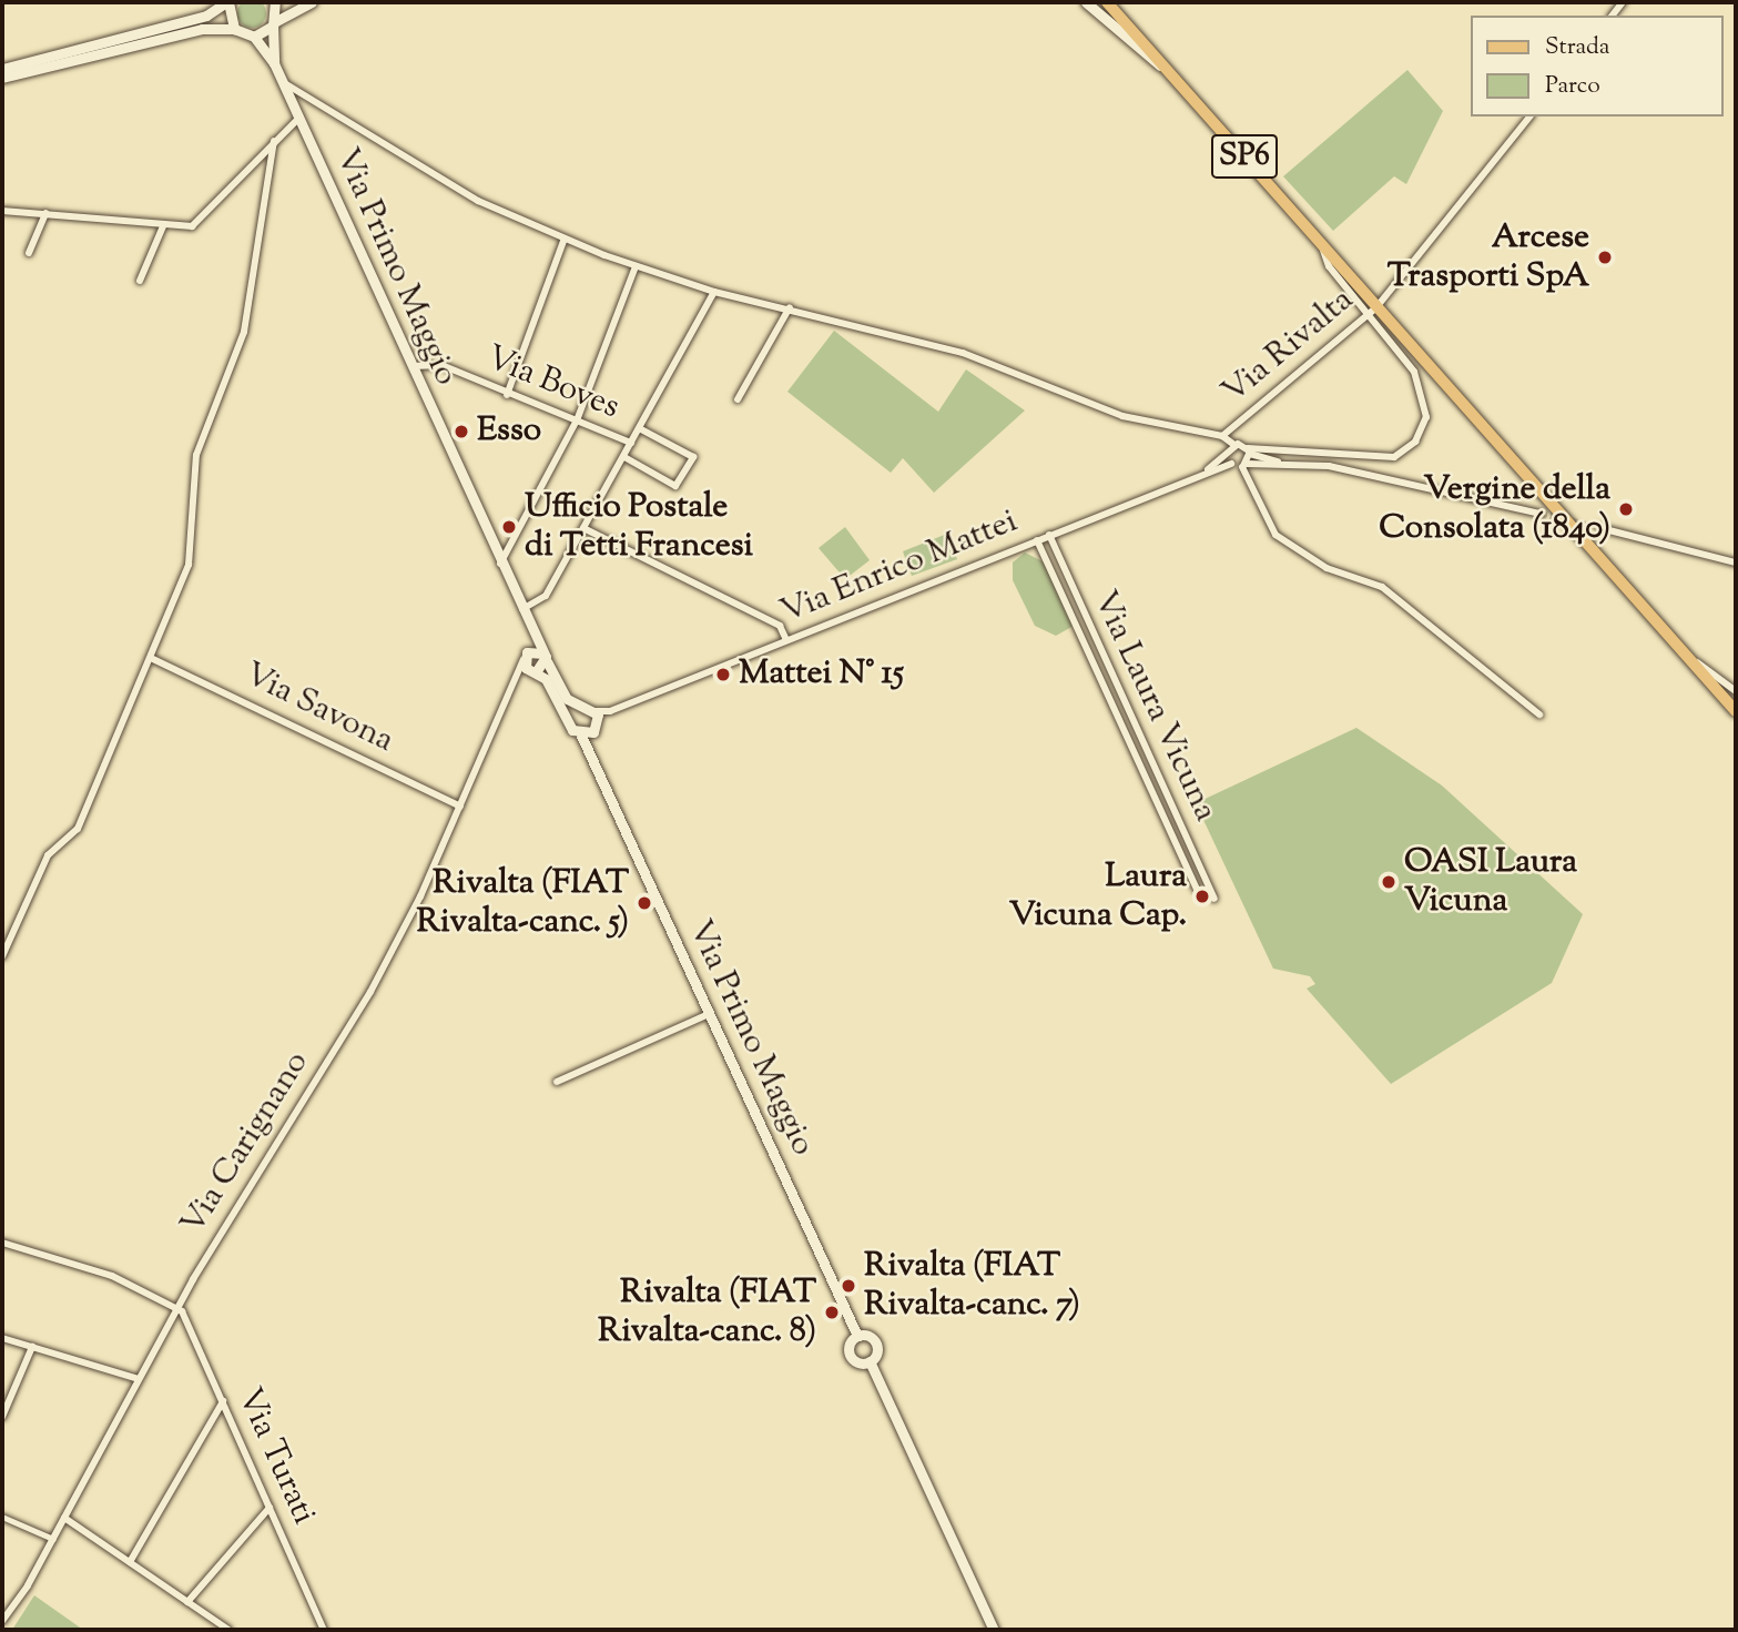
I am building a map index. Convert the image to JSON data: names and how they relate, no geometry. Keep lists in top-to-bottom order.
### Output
{
  "streets": {
    "main road": ["SP6", "Via Primo Maggio"],
    "street": [
      "Via Rivalta",
      "Via Boves",
      "Via Enrico Mattei",
      "Via Laura Vicuna",
      "Via Savona",
      "Via Carignano",
      "Via Turati"
    ]
  },
  "crossings": [
    ["SP6", "Via Rivalta"],
    ["Via Primo Maggio", "Via Boves"],
    ["Via Primo Maggio", "Via Enrico Mattei"],
    ["Via Primo Maggio", "Via Carignano"],
    ["Via Enrico Mattei", "Via Laura Vicuna"],
    ["Via Savona", "Via Carignano"],
    ["Via Carignano", "Via Turati"]
  ],
  "places": [
    "Arcese Trasporti SpA",
    "Esso",
    "Vergine della Consolata (1840)",
    "Ufficio Postale di Tetti Francesi",
    "Mattei N° 15",
    "OASI Laura Vicuna",
    "Laura Vicuna Cap.",
    "Rivalta (FIAT Rivalta-canc. 5)",
    "Rivalta (FIAT Rivalta-canc. 7)",
    "Rivalta (FIAT Rivalta-canc. 8)"
  ],
  "legend": ["Strada", "Parco"]
}
